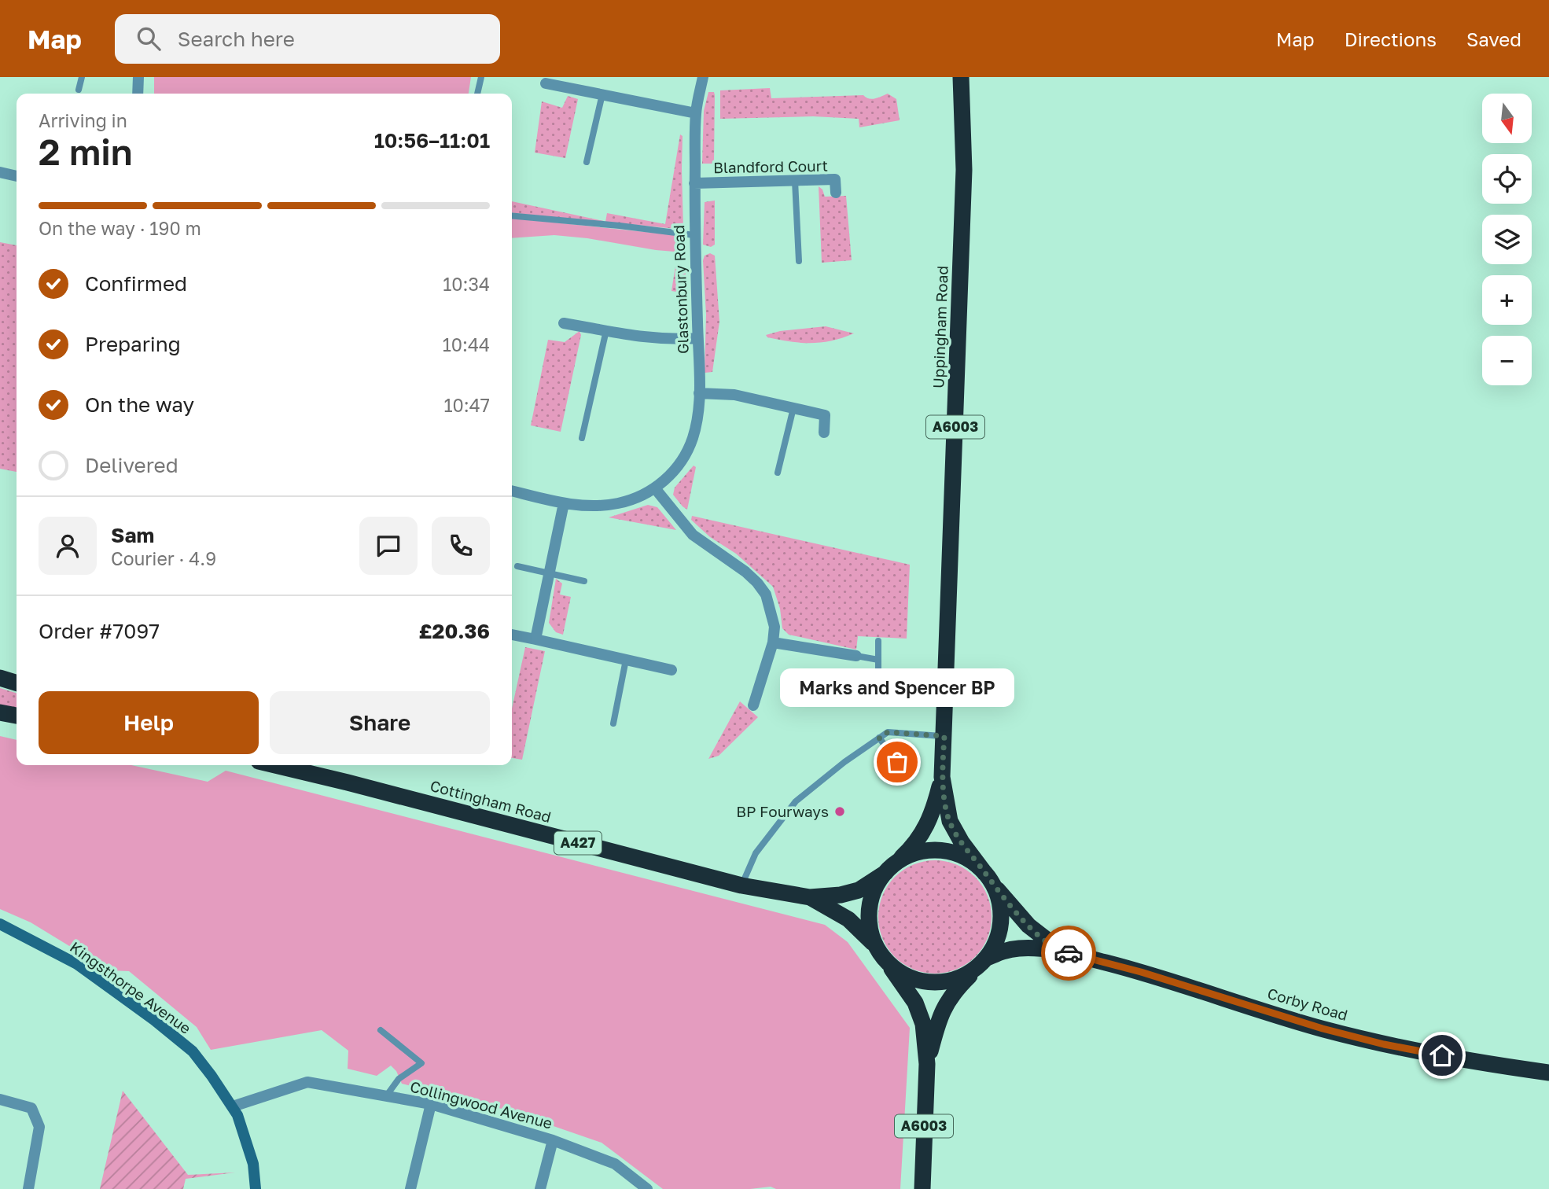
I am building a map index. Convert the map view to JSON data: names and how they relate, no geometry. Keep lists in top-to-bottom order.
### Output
{
  "streets": {
    "highway": [
      "Uppingham Road",
      "A6003",
      "Cottingham Road",
      "A427",
      "Corby Road"
    ],
    "street": [
      "Blandford Court",
      "Glastonbury Road",
      "Kingsthorpe Avenue",
      "Collingwood Avenue"
    ]
  },
  "crossings": [
    ["Blandford Court", "Glastonbury Road"],
    ["Uppingham Road", "A6003"],
    ["Uppingham Road", "Cottingham Road"],
    ["Uppingham Road", "Corby Road"],
    ["A6003", "Cottingham Road"],
    ["A6003", "Corby Road"],
    ["Cottingham Road", "Corby Road"],
    ["Kingsthorpe Avenue", "Collingwood Avenue"]
  ],
  "places": ["Marks and Spencer BP", "BP Fourways"],
  "north": "bottom",
  "page": {
    "header": "Map",
    "search": "Search here",
    "nav": ["Map", "Directions", "Saved"],
    "map_buttons": ["+", "−"],
    "heading": ["2 min", "Arriving in", "10:56–11:01"],
    "panel": [
      "Sam",
      "Courier · 4.9",
      "Order #7097",
      "£20.36"
    ],
    "bar": "On the way · 190 m",
    "list": [
      ["Confirmed", "10:34"],
      ["Preparing", "10:44"],
      ["On the way", "10:47"],
      "Delivered"
    ],
    "bubble": "Marks and Spencer BP",
    "buttons": ["Help", "Share"]
  }
}
